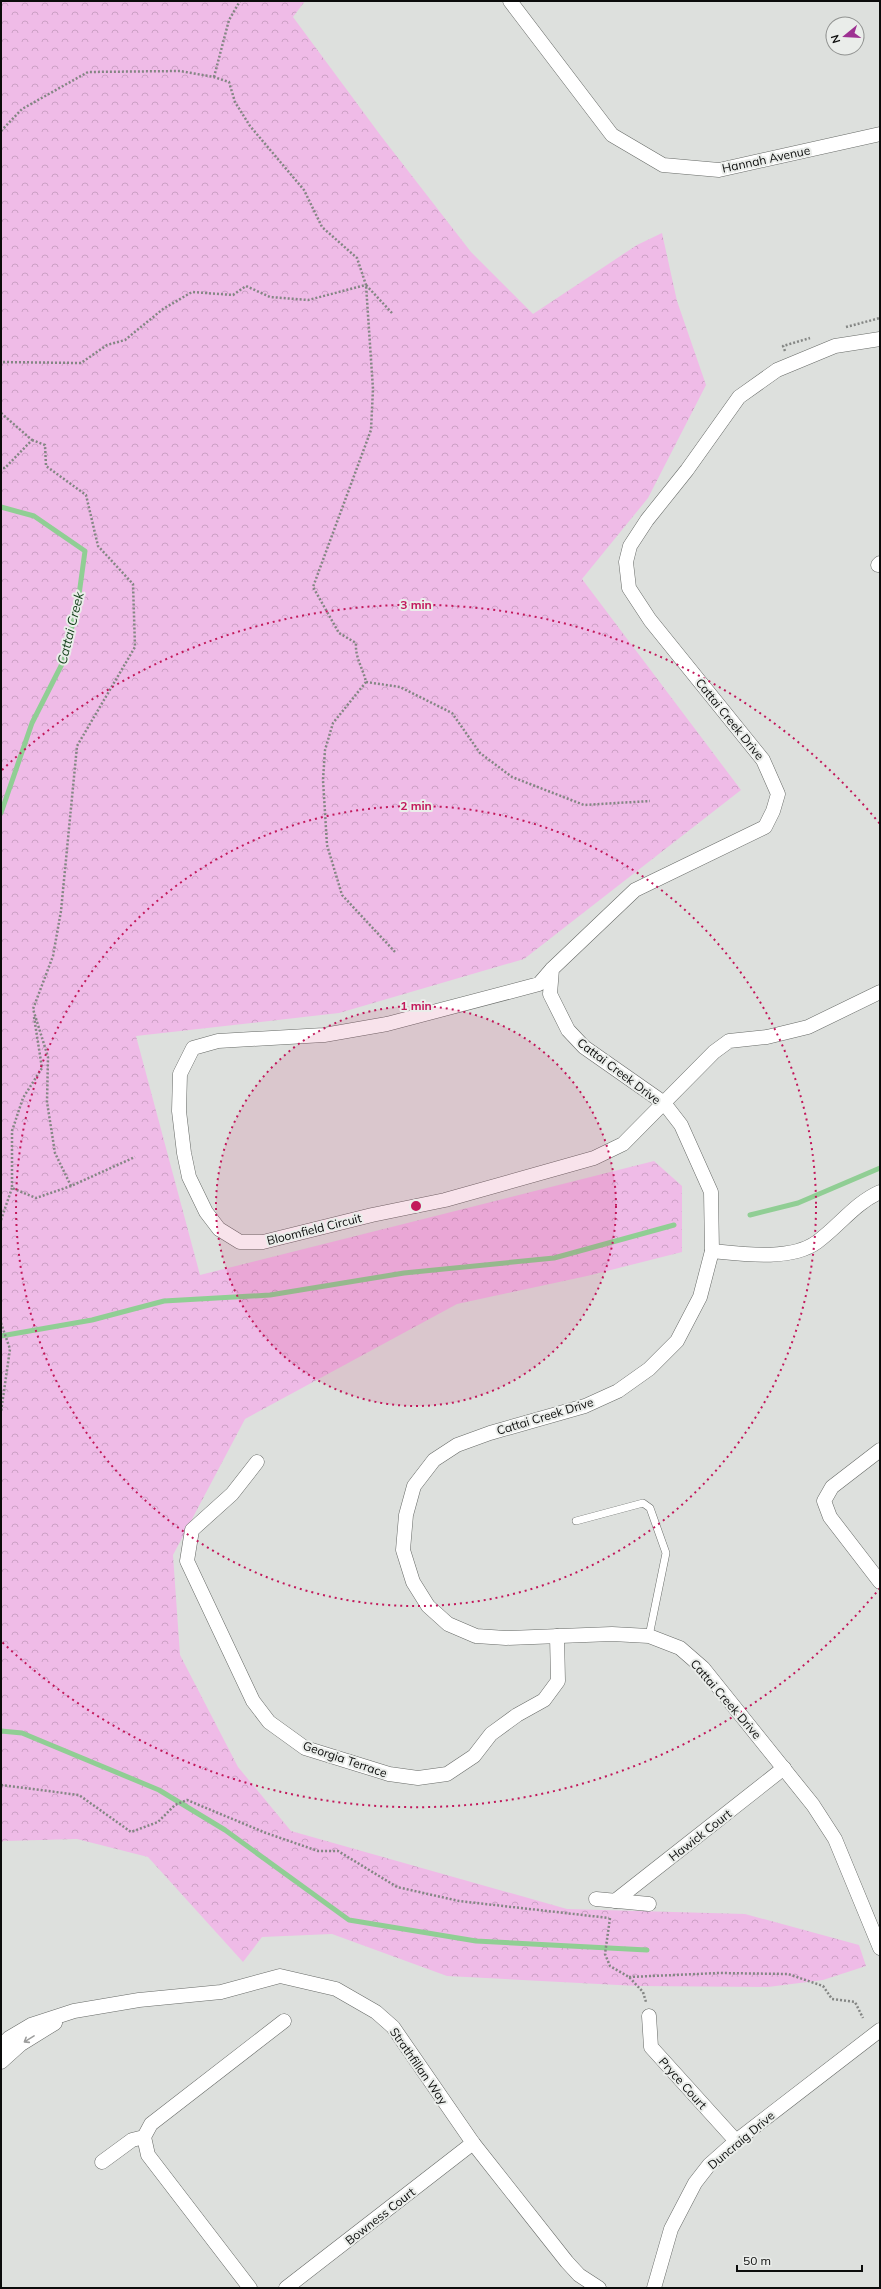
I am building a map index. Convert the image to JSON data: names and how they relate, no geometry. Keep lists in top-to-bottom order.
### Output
{
  "streets": {
    "street": [
      "Hannah Avenue",
      "Cattai Creek Drive",
      "Bloomfield Circuit",
      "Georgia Terrace",
      "Hawick Court",
      "Strathfillan Way",
      "Pryce Court",
      "Duncraig Drive",
      "Bowness Court"
    ]
  },
  "crossings": [
    ["Cattai Creek Drive", "Bloomfield Circuit"],
    ["Cattai Creek Drive", "Georgia Terrace"],
    ["Cattai Creek Drive", "Hawick Court"],
    ["Strathfillan Way", "Bowness Court"],
    ["Pryce Court", "Duncraig Drive"]
  ],
  "water": ["Cattai Creek"],
  "scale_bar": "50 m",
  "north": "left",
  "rings": ["3 min", "2 min", "1 min"]
}
